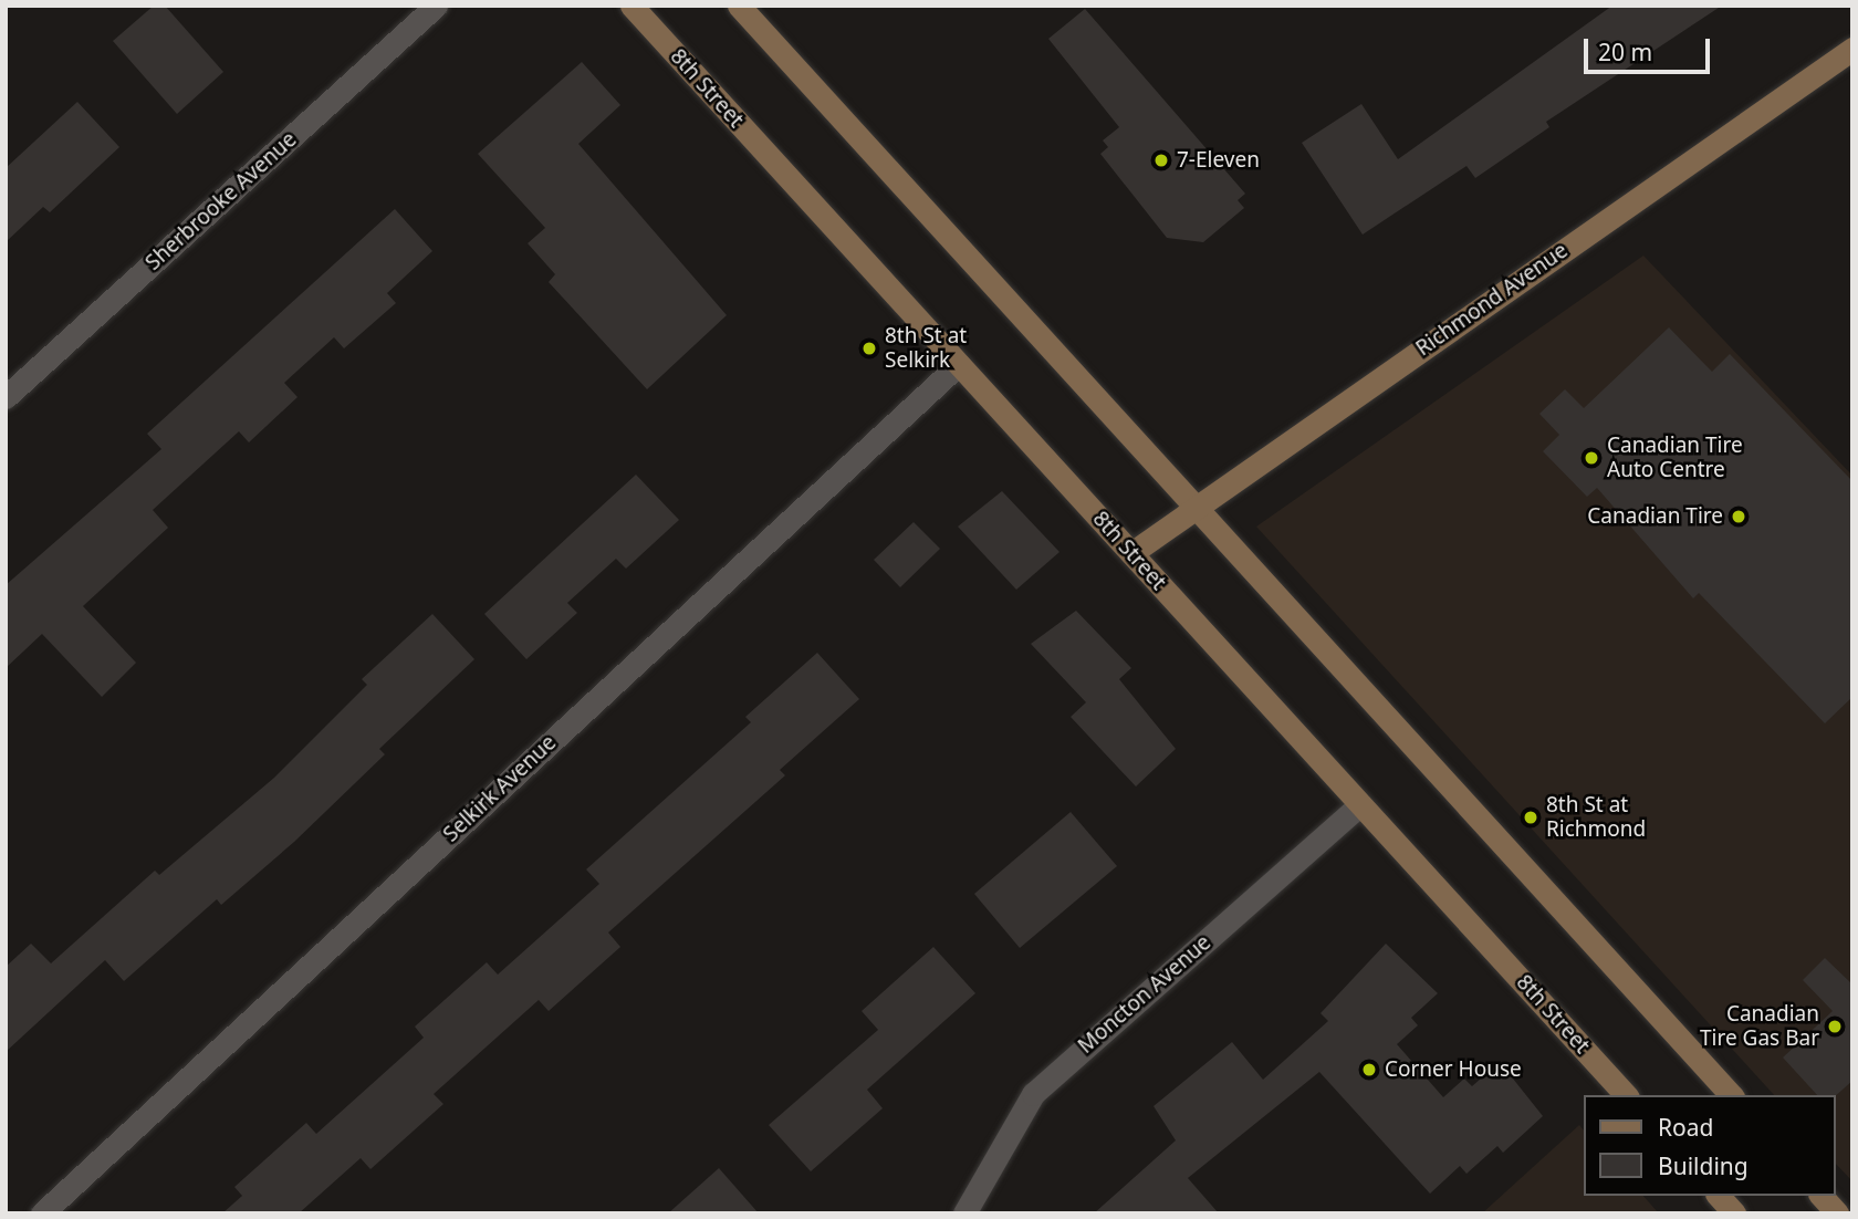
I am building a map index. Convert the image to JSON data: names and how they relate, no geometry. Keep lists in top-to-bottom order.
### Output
{
  "streets": {
    "main road": ["8th Street", "Richmond Avenue"],
    "street": ["Sherbrooke Avenue", "Selkirk Avenue", "Moncton Avenue"]
  },
  "crossings": [
    ["8th Street", "Richmond Avenue"],
    ["8th Street", "Selkirk Avenue"],
    ["8th Street", "Moncton Avenue"]
  ],
  "places": [
    "7-Eleven",
    "8th St at Selkirk",
    "Canadian Tire Auto Centre",
    "Canadian Tire",
    "8th St at Richmond",
    "Canadian Tire Gas Bar",
    "Corner House"
  ],
  "legend": ["Road", "Building"],
  "scale_bar": "20 m"
}
